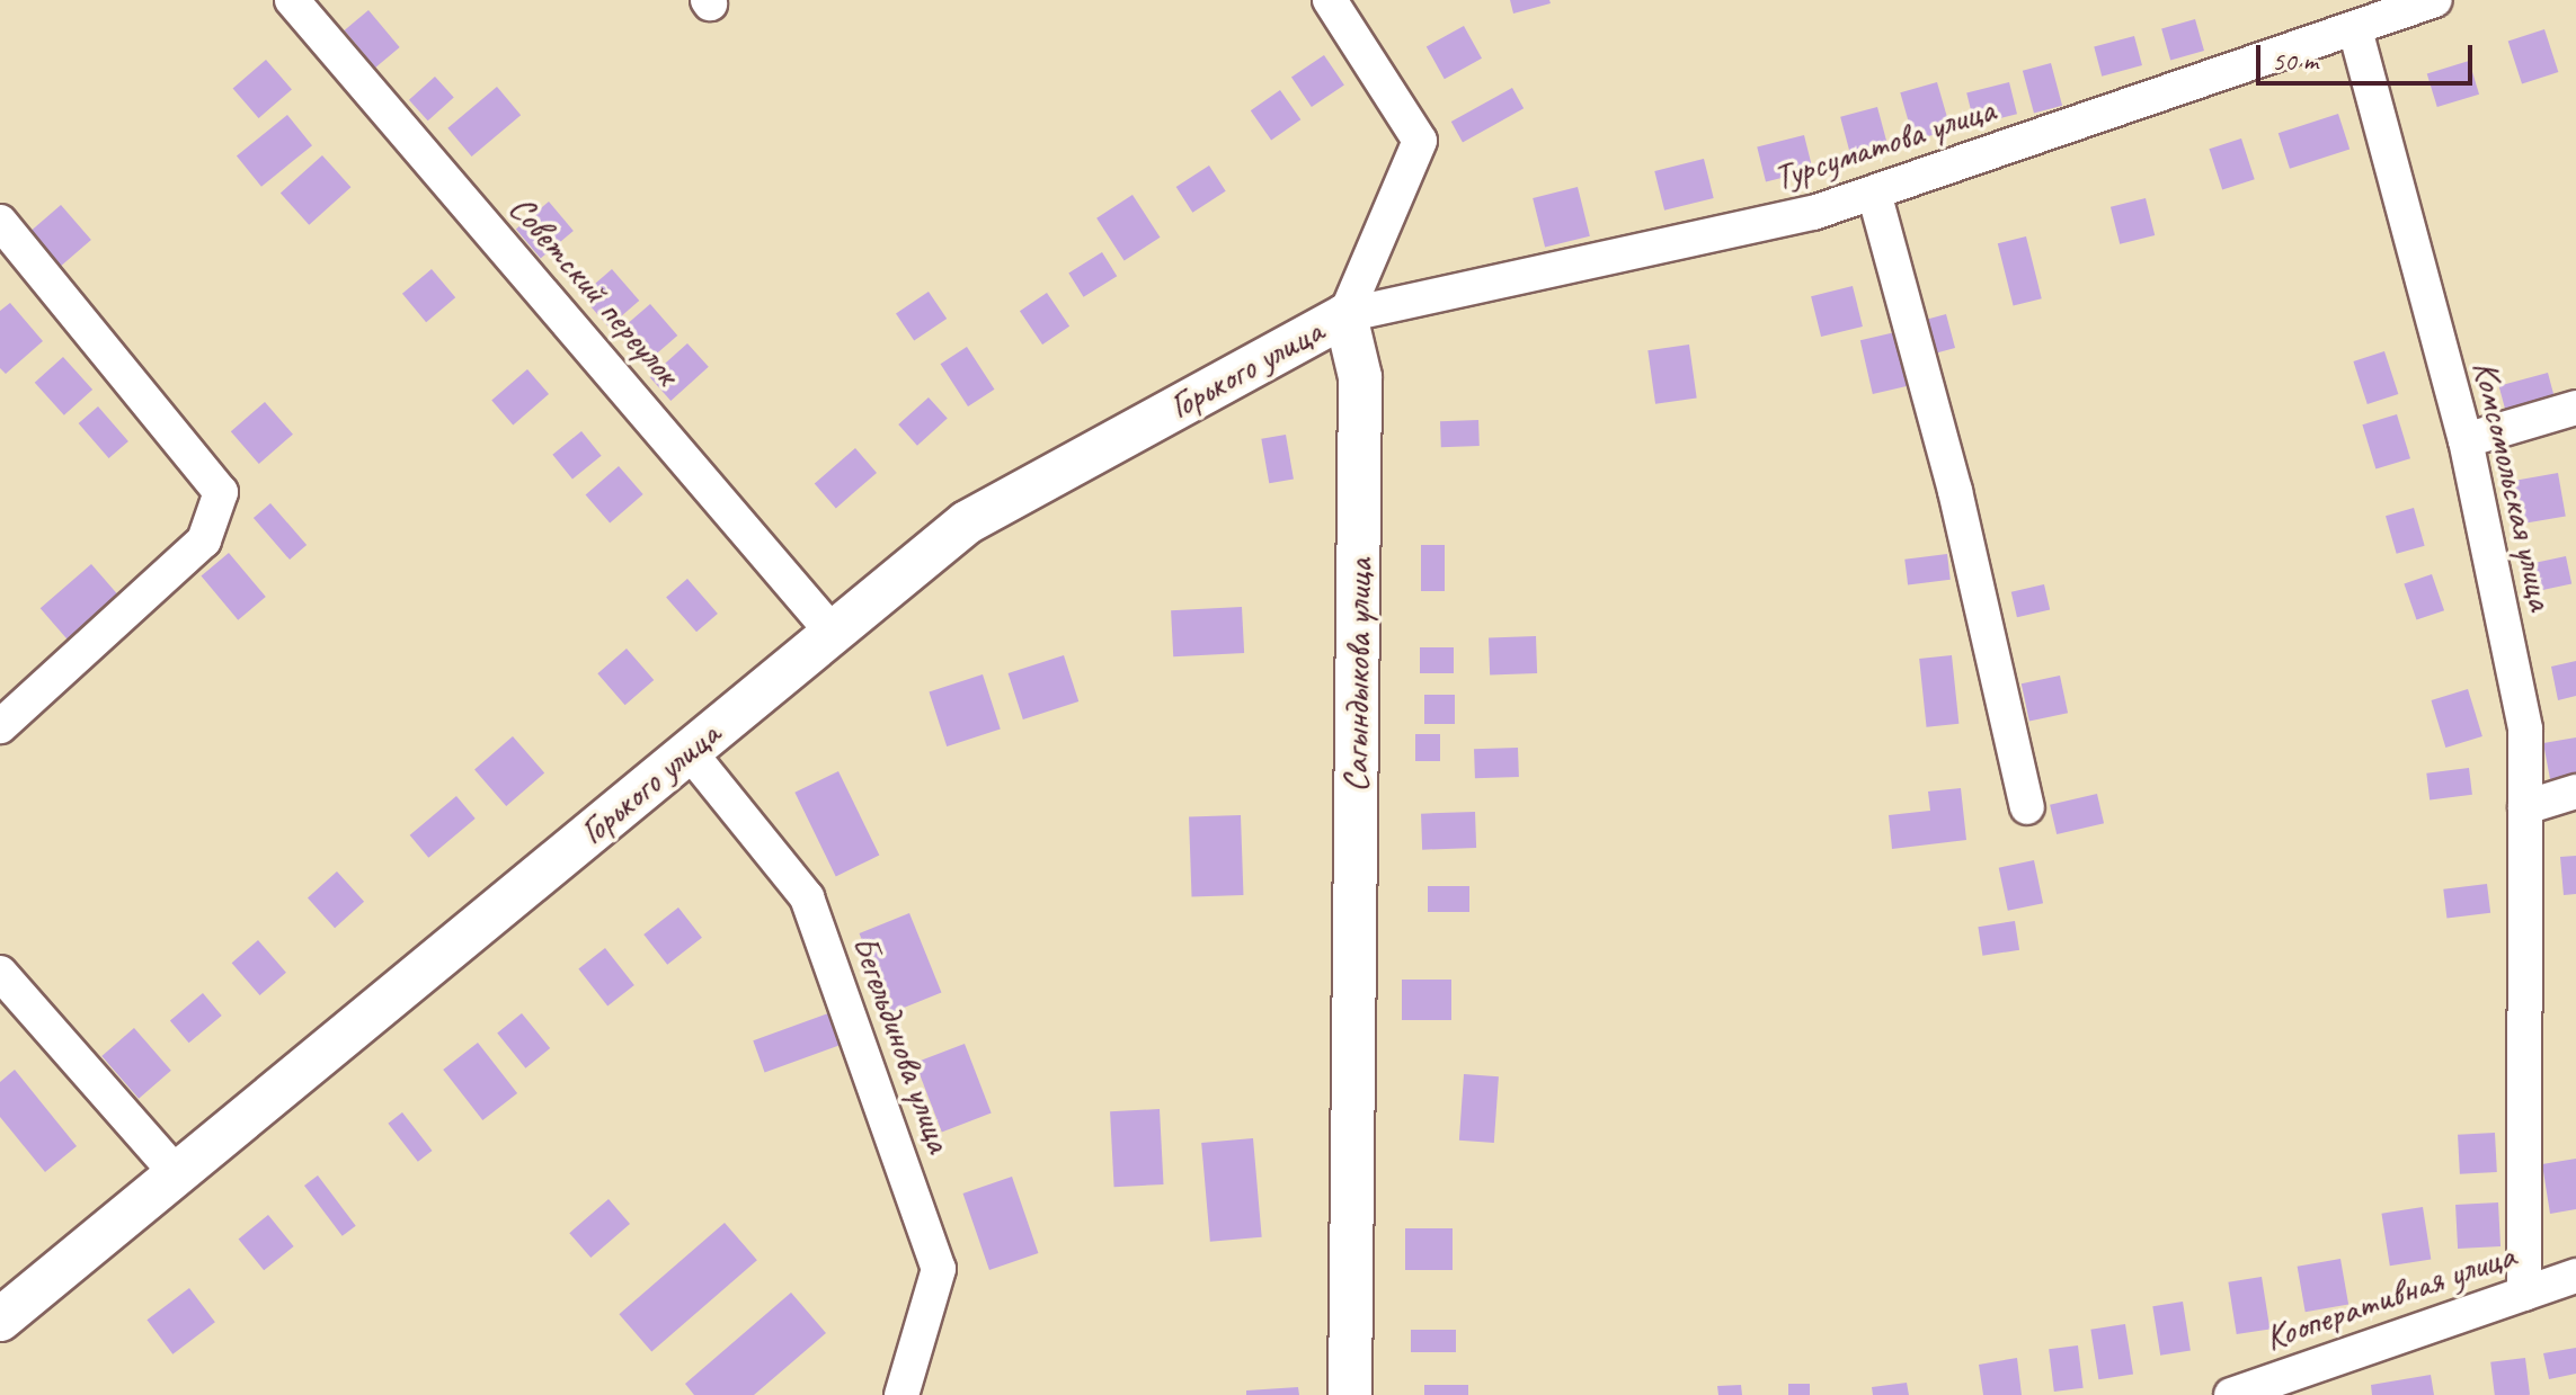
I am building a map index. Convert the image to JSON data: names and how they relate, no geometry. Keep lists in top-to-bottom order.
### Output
{
  "streets": {
    "street": [
      "Турсуматова улица",
      "Советский переулок",
      "Горького улица",
      "Комсомольская улица",
      "Сагындыкова улица",
      "Бегельдинова улица",
      "Кооперативная улица"
    ]
  },
  "crossings": [
    ["Турсуматова улица", "Горького улица"],
    ["Турсуматова улица", "Комсомольская улица"],
    ["Турсуматова улица", "Сагындыкова улица"],
    ["Советский переулок", "Горького улица"],
    ["Горького улица", "Сагындыкова улица"],
    ["Горького улица", "Бегельдинова улица"],
    ["Комсомольская улица", "Кооперативная улица"]
  ],
  "scale_bar": "50 m"
}
